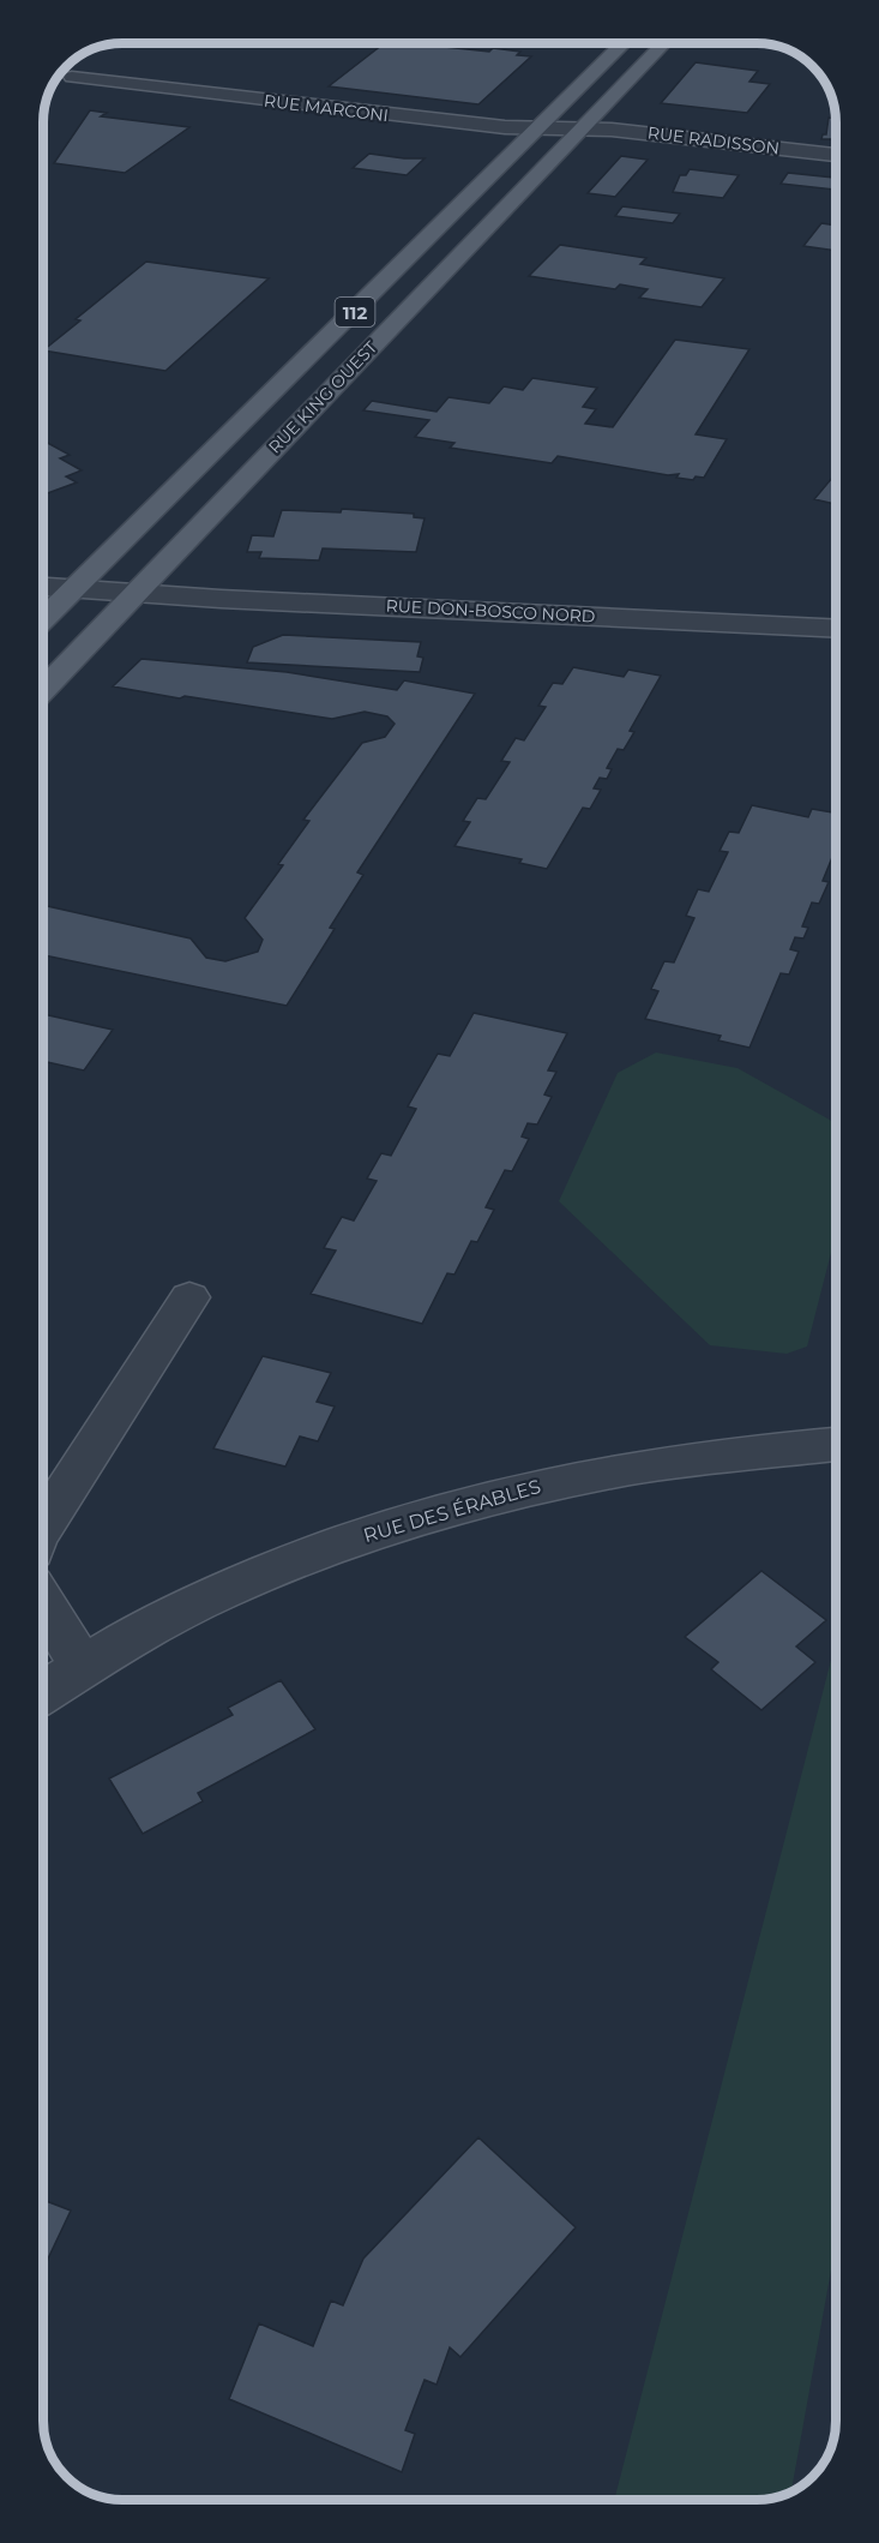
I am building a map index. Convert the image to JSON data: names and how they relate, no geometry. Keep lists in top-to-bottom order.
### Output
{
  "streets": {
    "main road": ["112", "RUE KING OUEST"],
    "street": [
      "RUE MARCONI",
      "RUE RADISSON",
      "RUE DON-BOSCO NORD",
      "RUE DES ÉRABLES"
    ]
  },
  "crossings": [
    ["RUE MARCONI", "RUE RADISSON"],
    ["RUE MARCONI", "RUE KING OUEST"],
    ["RUE RADISSON", "RUE KING OUEST"],
    ["RUE KING OUEST", "RUE DON-BOSCO NORD"]
  ]
}
